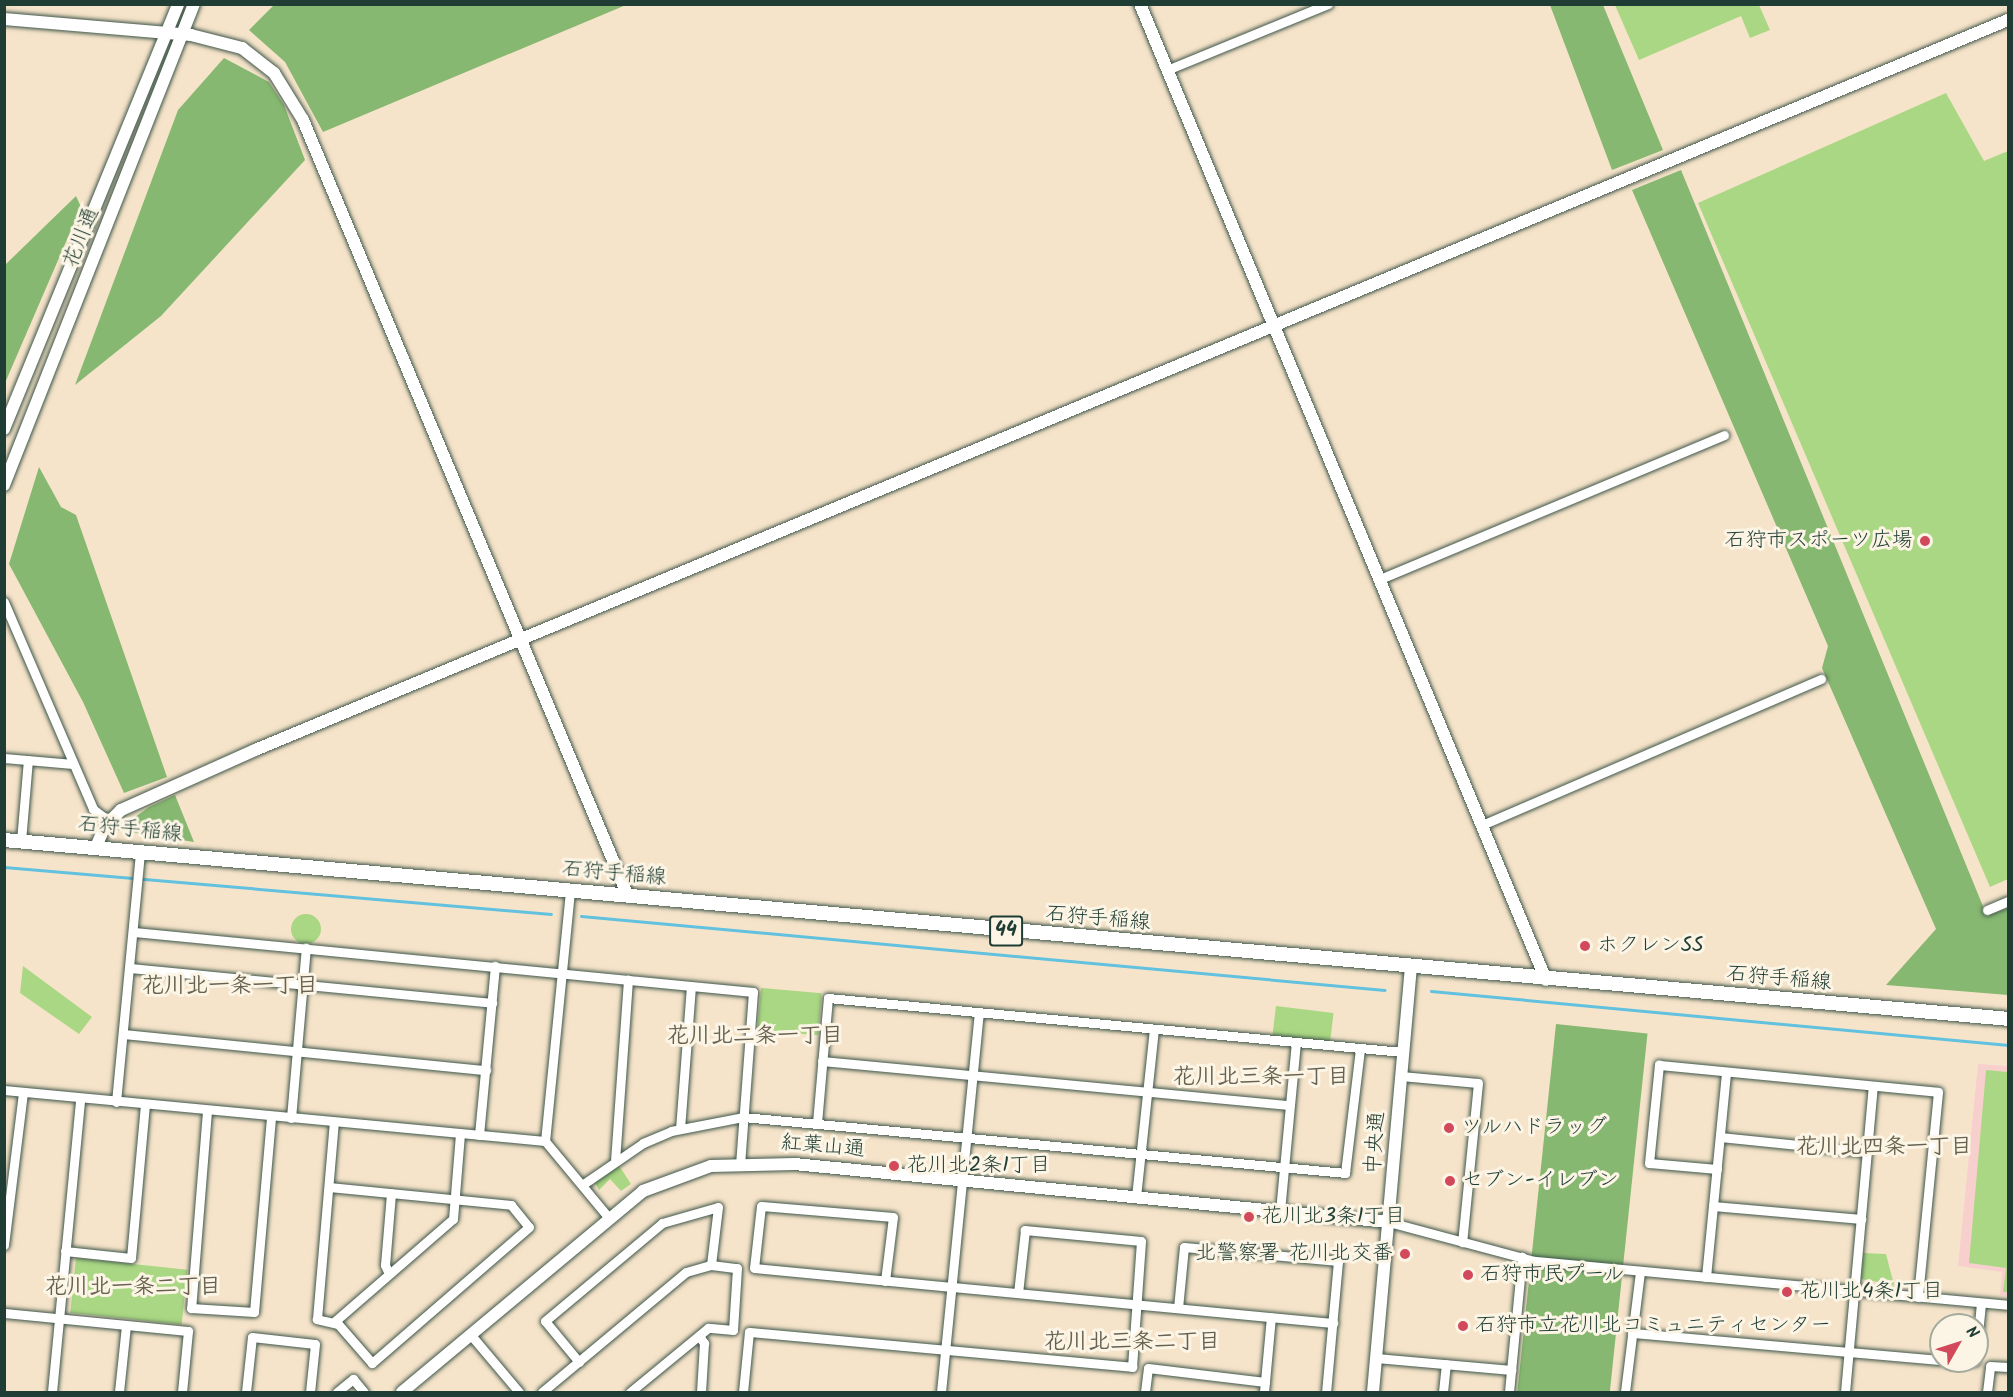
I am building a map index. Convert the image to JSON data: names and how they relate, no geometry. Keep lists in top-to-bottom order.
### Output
{
  "streets": {
    "main road": ["石狩手稲線", "44"],
    "street": ["花川通", "中央通", "紅葉山通"]
  },
  "crossings": [
    ["石狩手稲線", "中央通"],
    ["中央通", "紅葉山通"]
  ],
  "districts": [
    "花川北一条一丁目",
    "花川北二条一丁目",
    "花川北三条一丁目",
    "花川北四条一丁目",
    "花川北一条二丁目",
    "花川北三条二丁目"
  ],
  "places": [
    "石狩市スポーツ広場",
    "ホクレンSS",
    "ツルハドラッグ",
    "花川北2条1丁目",
    "セブン-イレブン",
    "花川北3条1丁目",
    "北警察署 花川北交番",
    "石狩市民プール",
    "花川北4条1丁目",
    "石狩市立花川北コミュニティセンター"
  ],
  "north": "top right"
}
